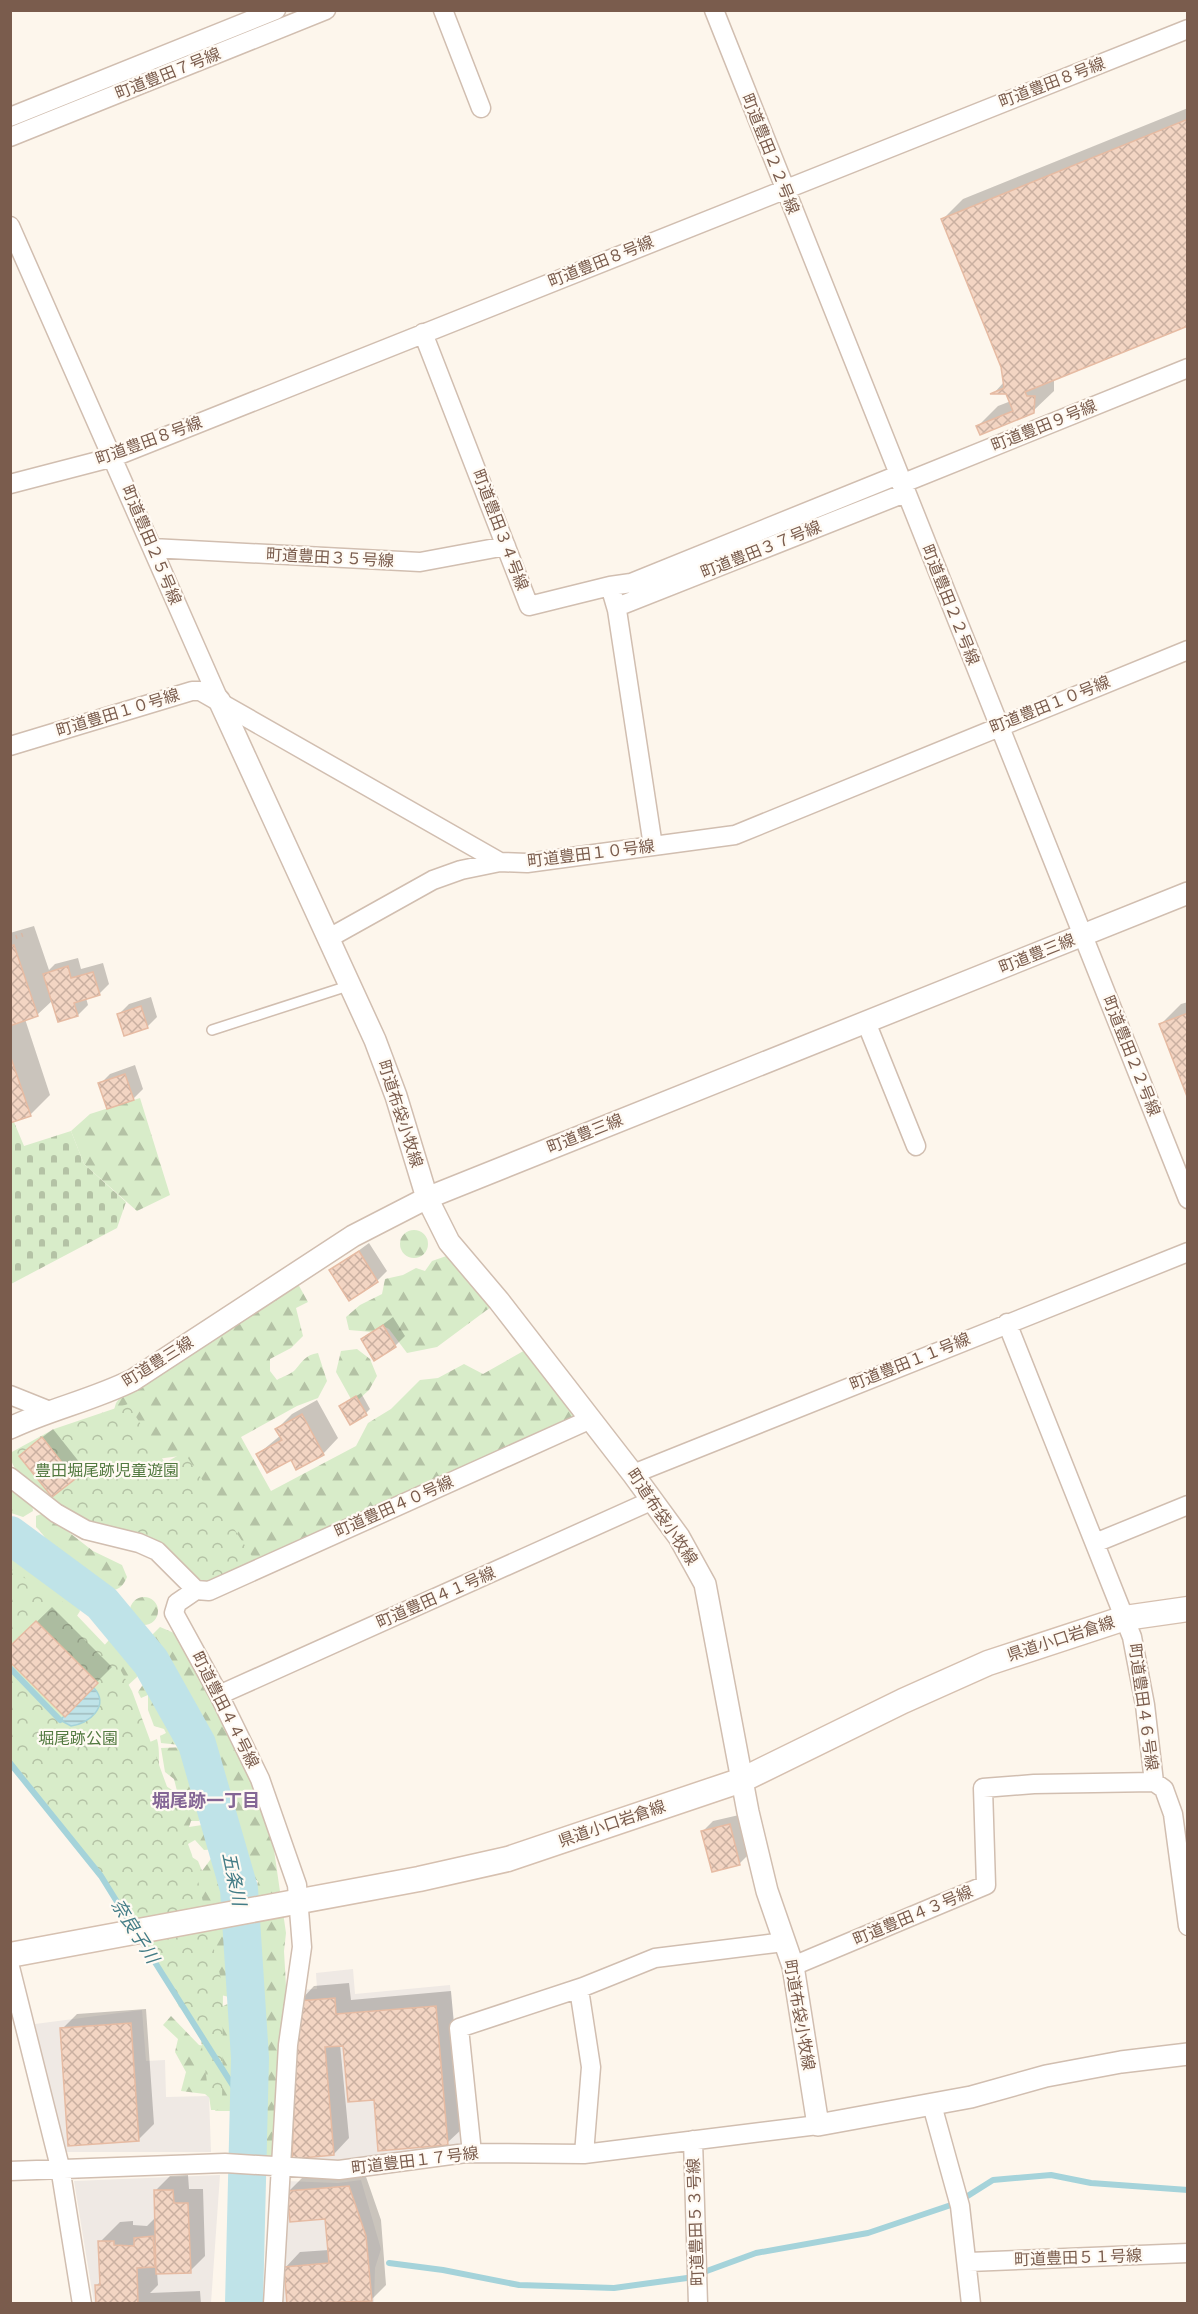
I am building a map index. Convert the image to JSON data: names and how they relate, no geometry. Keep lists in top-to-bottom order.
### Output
{
  "streets": {
    "main road": ["県道小口岩倉線"],
    "street": [
      "町道豊田７号線",
      "町道豊田８号線",
      "町道豊田２２号線",
      "町道豊田９号線",
      "町道豊田３４号線",
      "町道豊田２５号線",
      "町道豊田３７号線",
      "町道豊田３５号線",
      "町道豊田１０号線",
      "町道豊三線",
      "町道布袋小牧線",
      "町道豊田１１号線",
      "町道豊田４０号線",
      "町道豊田４１号線",
      "町道豊田４６号線",
      "町道豊田４４号線",
      "町道豊田４３号線",
      "町道豊田１７号線",
      "町道豊田５３号線",
      "町道豊田５１号線"
    ]
  },
  "crossings": [
    ["町道豊田８号線", "町道豊田２２号線"],
    ["町道豊田８号線", "町道豊田３４号線"],
    ["町道豊田８号線", "町道豊田２５号線"],
    ["町道豊田２２号線", "町道豊田９号線"],
    ["町道豊田２２号線", "町道豊田３７号線"],
    ["町道豊田２２号線", "町道豊田１０号線"],
    ["町道豊田２２号線", "町道豊三線"],
    ["町道豊田９号線", "町道豊田３４号線"],
    ["町道豊田９号線", "町道豊田３７号線"],
    ["町道豊田３４号線", "町道豊田３５号線"],
    ["町道豊田２５号線", "町道豊田３５号線"],
    ["町道豊田２５号線", "町道豊田１０号線"],
    ["町道豊田２５号線", "町道布袋小牧線"],
    ["町道豊田１０号線", "町道布袋小牧線"],
    ["町道豊三線", "町道布袋小牧線"],
    ["町道布袋小牧線", "町道豊田１１号線"],
    ["町道布袋小牧線", "町道豊田４０号線"],
    ["町道布袋小牧線", "町道豊田４１号線"],
    ["町道布袋小牧線", "県道小口岩倉線"],
    ["町道布袋小牧線", "町道豊田４３号線"],
    ["町道布袋小牧線", "町道豊田１７号線"],
    ["町道豊田１１号線", "町道豊田４６号線"],
    ["町道豊田４０号線", "町道豊田４４号線"],
    ["町道豊田４１号線", "町道豊田４４号線"],
    ["県道小口岩倉線", "町道豊田４６号線"],
    ["県道小口岩倉線", "町道豊田４４号線"],
    ["町道豊田４６号線", "町道豊田４３号線"],
    ["町道豊田４４号線", "町道豊田１７号線"],
    ["町道豊田１７号線", "町道豊田５３号線"]
  ],
  "districts": ["堀尾跡一丁目"],
  "water": ["五条川", "奈良子川"],
  "parks": ["豊田堀尾跡児童遊園", "堀尾跡公園"]
}
